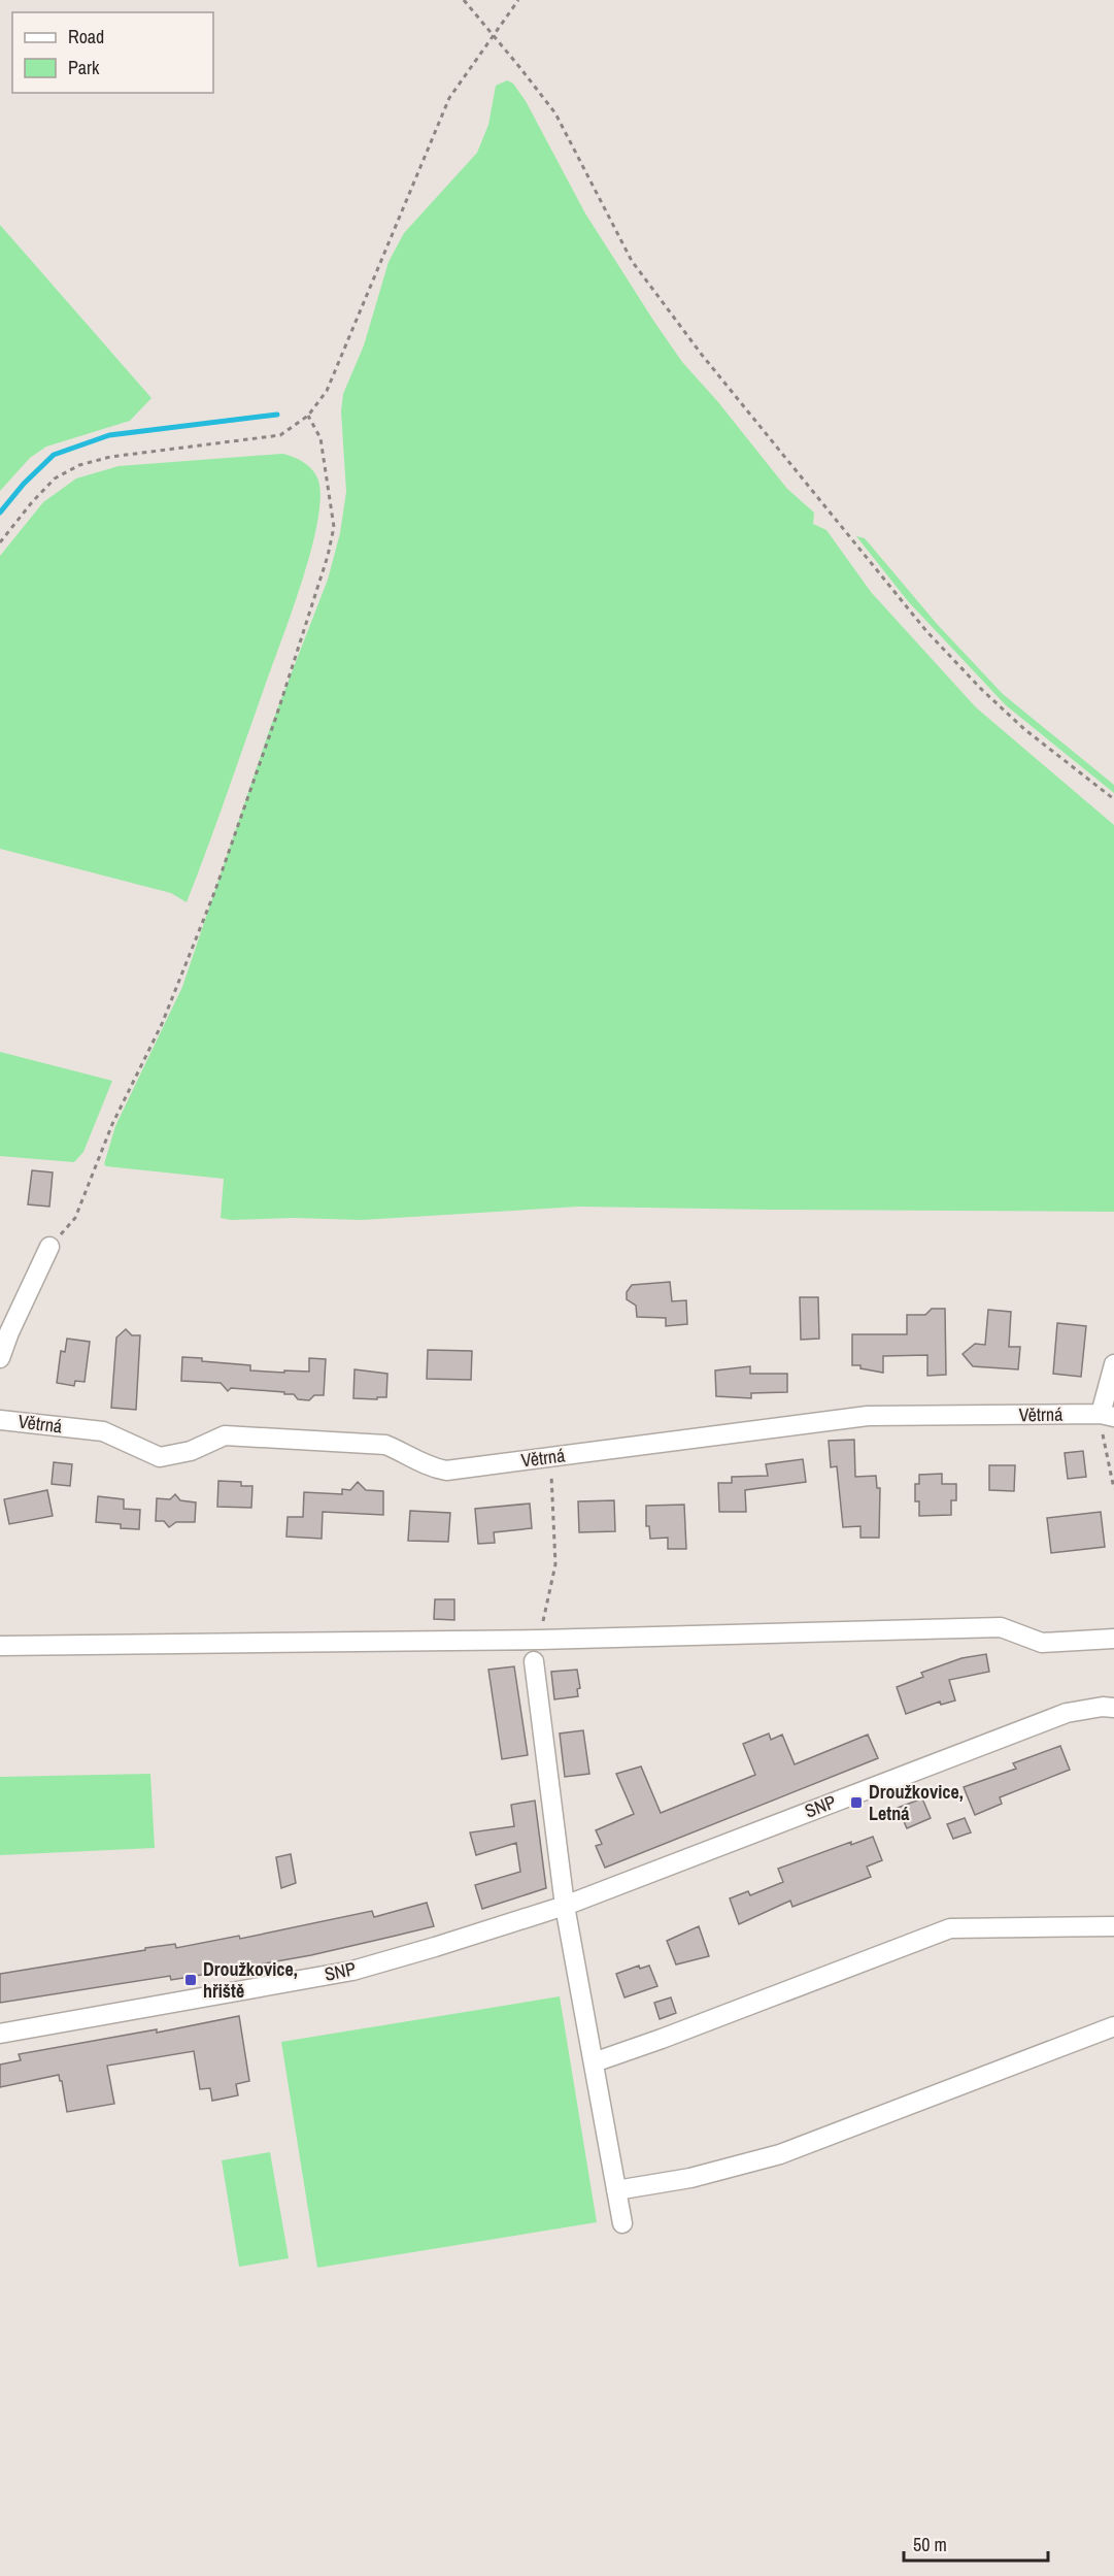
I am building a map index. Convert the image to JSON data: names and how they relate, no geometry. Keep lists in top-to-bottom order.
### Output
{
  "streets": {
    "street": ["Větrná", "SNP"]
  },
  "places": {
    "transit": ["Droužkovice, Letná", "Droužkovice, hřiště"]
  },
  "legend": ["Road", "Park"],
  "scale_bar": "50 m"
}
